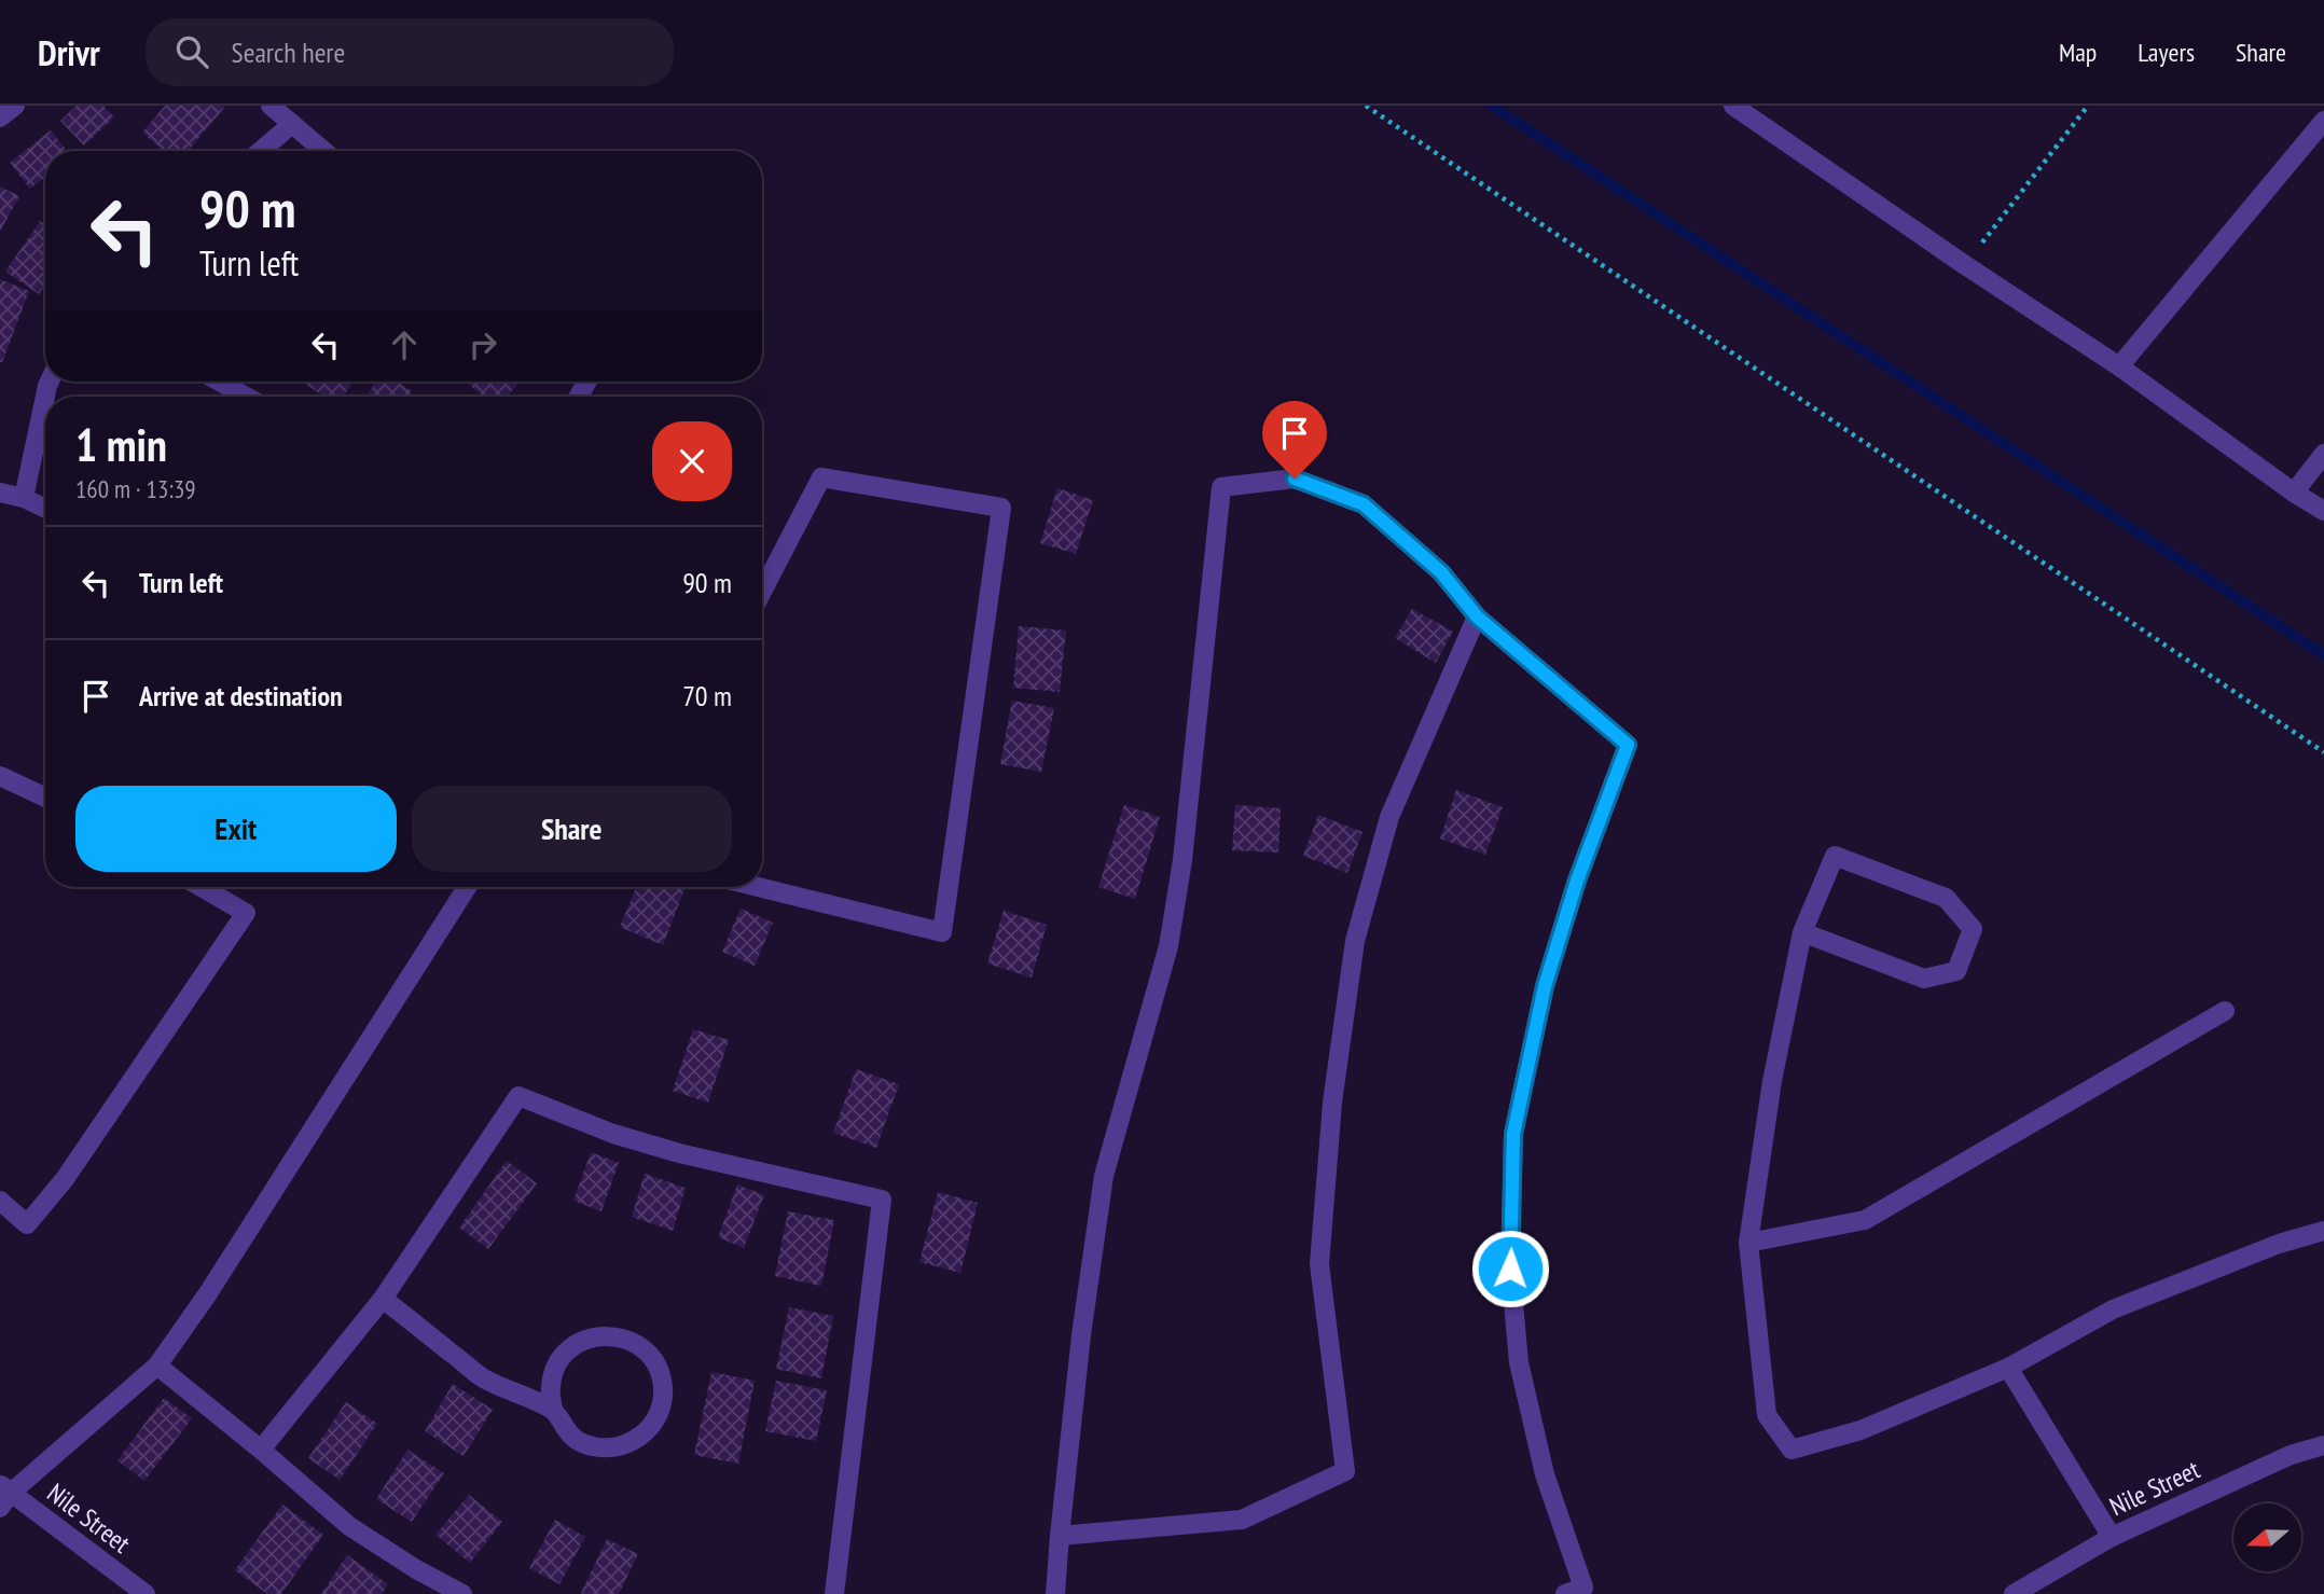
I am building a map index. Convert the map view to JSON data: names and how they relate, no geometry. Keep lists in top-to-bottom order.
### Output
{
  "streets": {
    "street": ["Nile Street"]
  },
  "north": "left",
  "page": {
    "header": "Drivr",
    "search": "Search here",
    "nav": ["Map", "Layers", "Share"],
    "turn": ["90 m", "Turn left"],
    "heading": ["1 min", "160 m · 13:39"],
    "list": [
      {
        "name": "Turn left",
        "value": "90 m"
      },
      {
        "name": "Arrive at destination",
        "value": "70 m"
      }
    ],
    "buttons": ["Exit", "Share"]
  }
}
